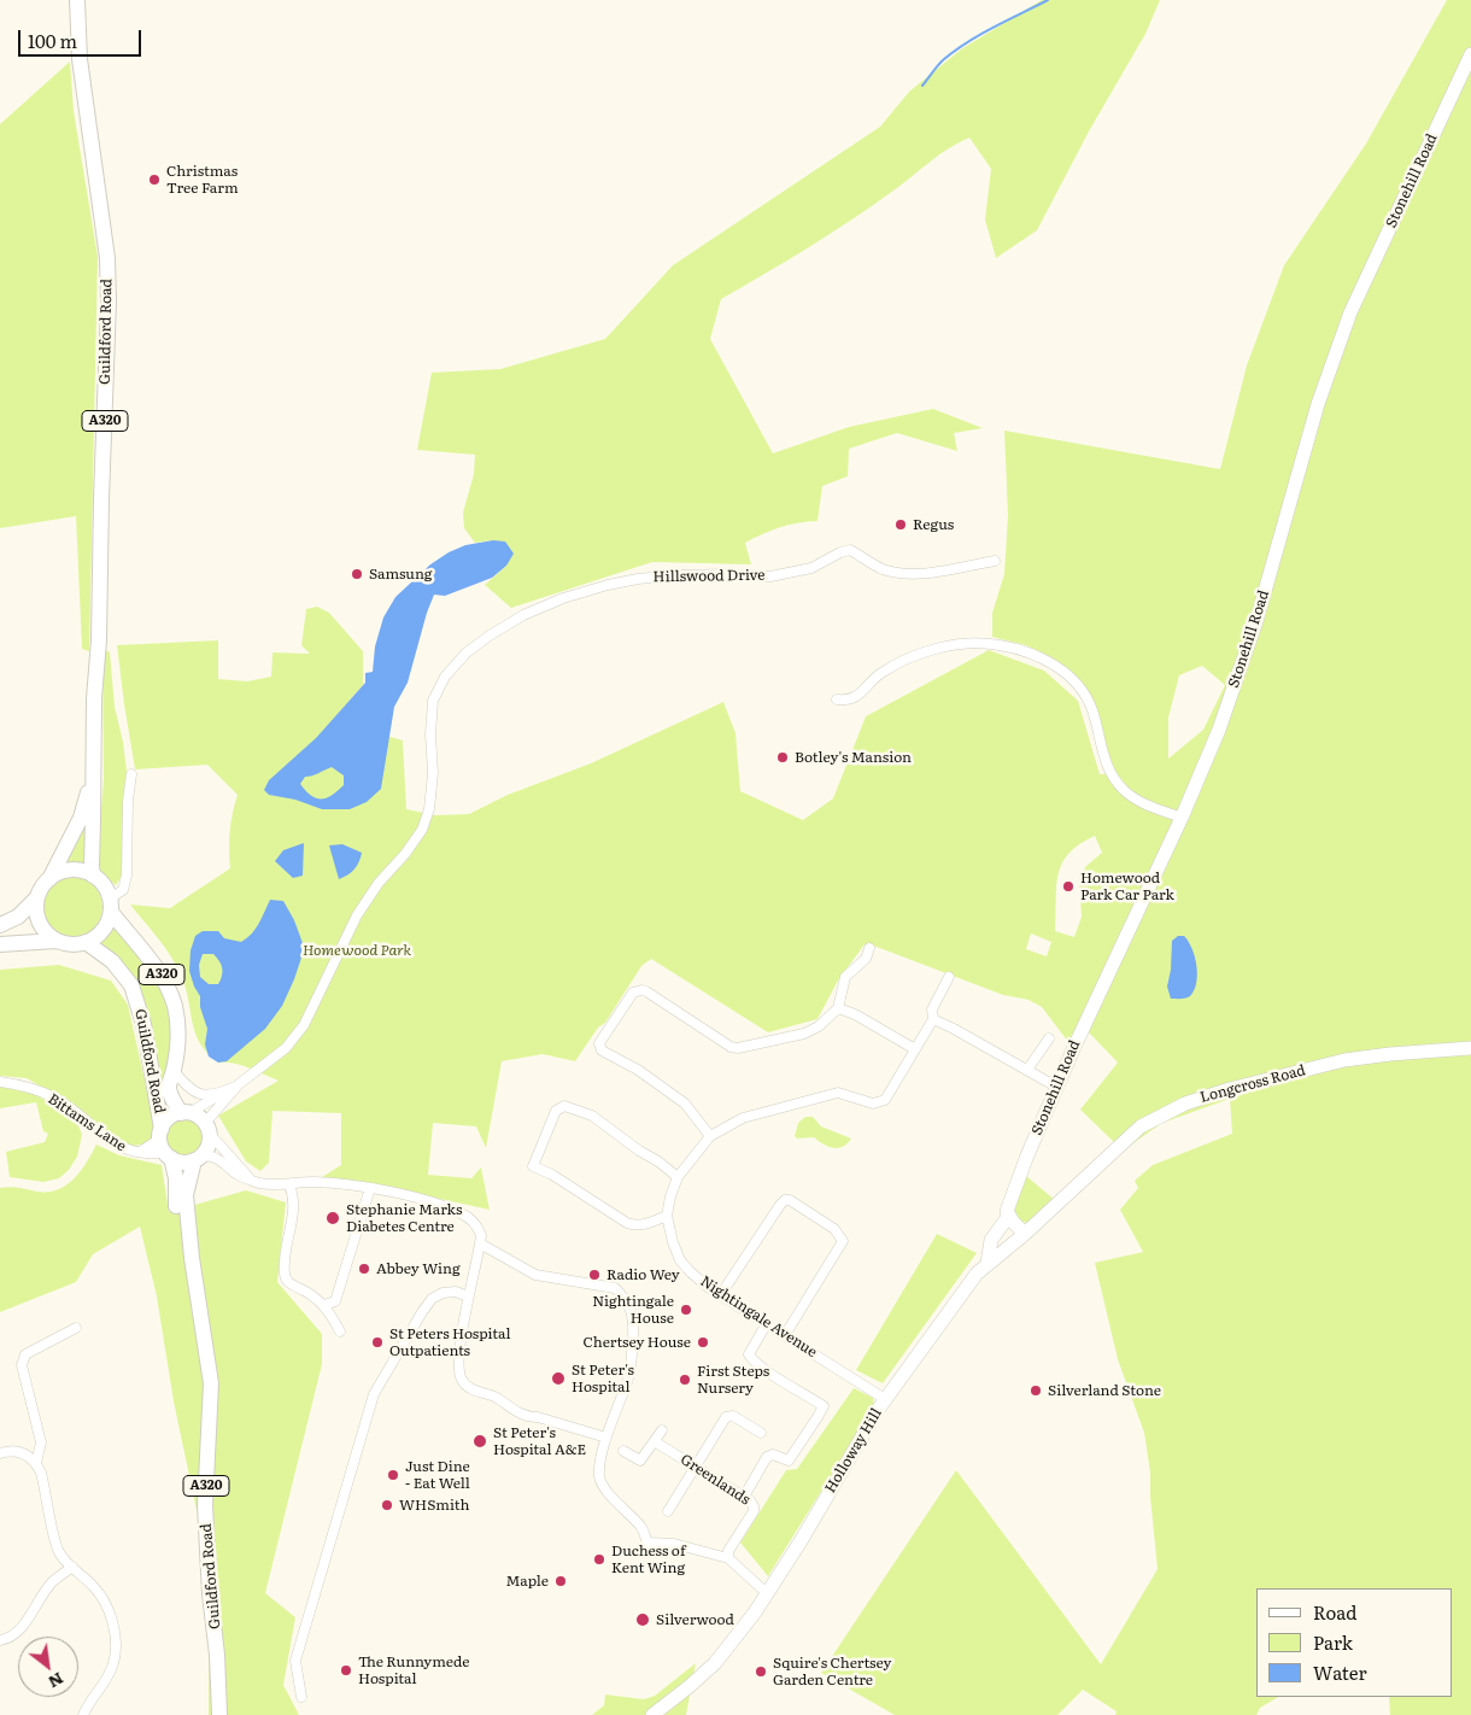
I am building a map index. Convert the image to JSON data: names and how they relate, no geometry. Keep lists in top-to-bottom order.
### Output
{
  "streets": {
    "main road": ["Guildford Road", "A320"],
    "street": [
      "Stonehill Road",
      "Hillswood Drive",
      "Longcross Road",
      "Bittams Lane",
      "Nightingale Avenue",
      "Holloway Hill",
      "Greenlands"
    ]
  },
  "crossings": [
    ["Stonehill Road", "Holloway Hill"],
    ["Guildford Road", "A320"],
    ["Guildford Road", "Hillswood Drive"],
    ["Guildford Road", "Bittams Lane"],
    ["A320", "Hillswood Drive"],
    ["A320", "Bittams Lane"],
    ["Hillswood Drive", "Bittams Lane"],
    ["Longcross Road", "Holloway Hill"],
    ["Nightingale Avenue", "Holloway Hill"]
  ],
  "parks": ["Homewood Park"],
  "places": [
    "Christmas Tree Farm",
    "Regus",
    "Samsung",
    "Botley's Mansion",
    "Homewood Park Car Park",
    "Stephanie Marks Diabetes Centre",
    "Abbey Wing",
    "Radio Wey",
    "Nightingale House",
    "St Peters Hospital Outpatients",
    "Chertsey House",
    "St Peter's Hospital",
    "First Steps Nursery",
    "Silverland Stone",
    "St Peter's Hospital A&E",
    "Just Dine - Eat Well",
    "WHSmith",
    "Duchess of Kent Wing",
    "Maple",
    "Silverwood",
    "The Runnymede Hospital",
    "Squire's Chertsey Garden Centre"
  ],
  "legend": ["Road", "Park", "Water"],
  "scale_bar": "100 m",
  "north": "bottom right"
}
